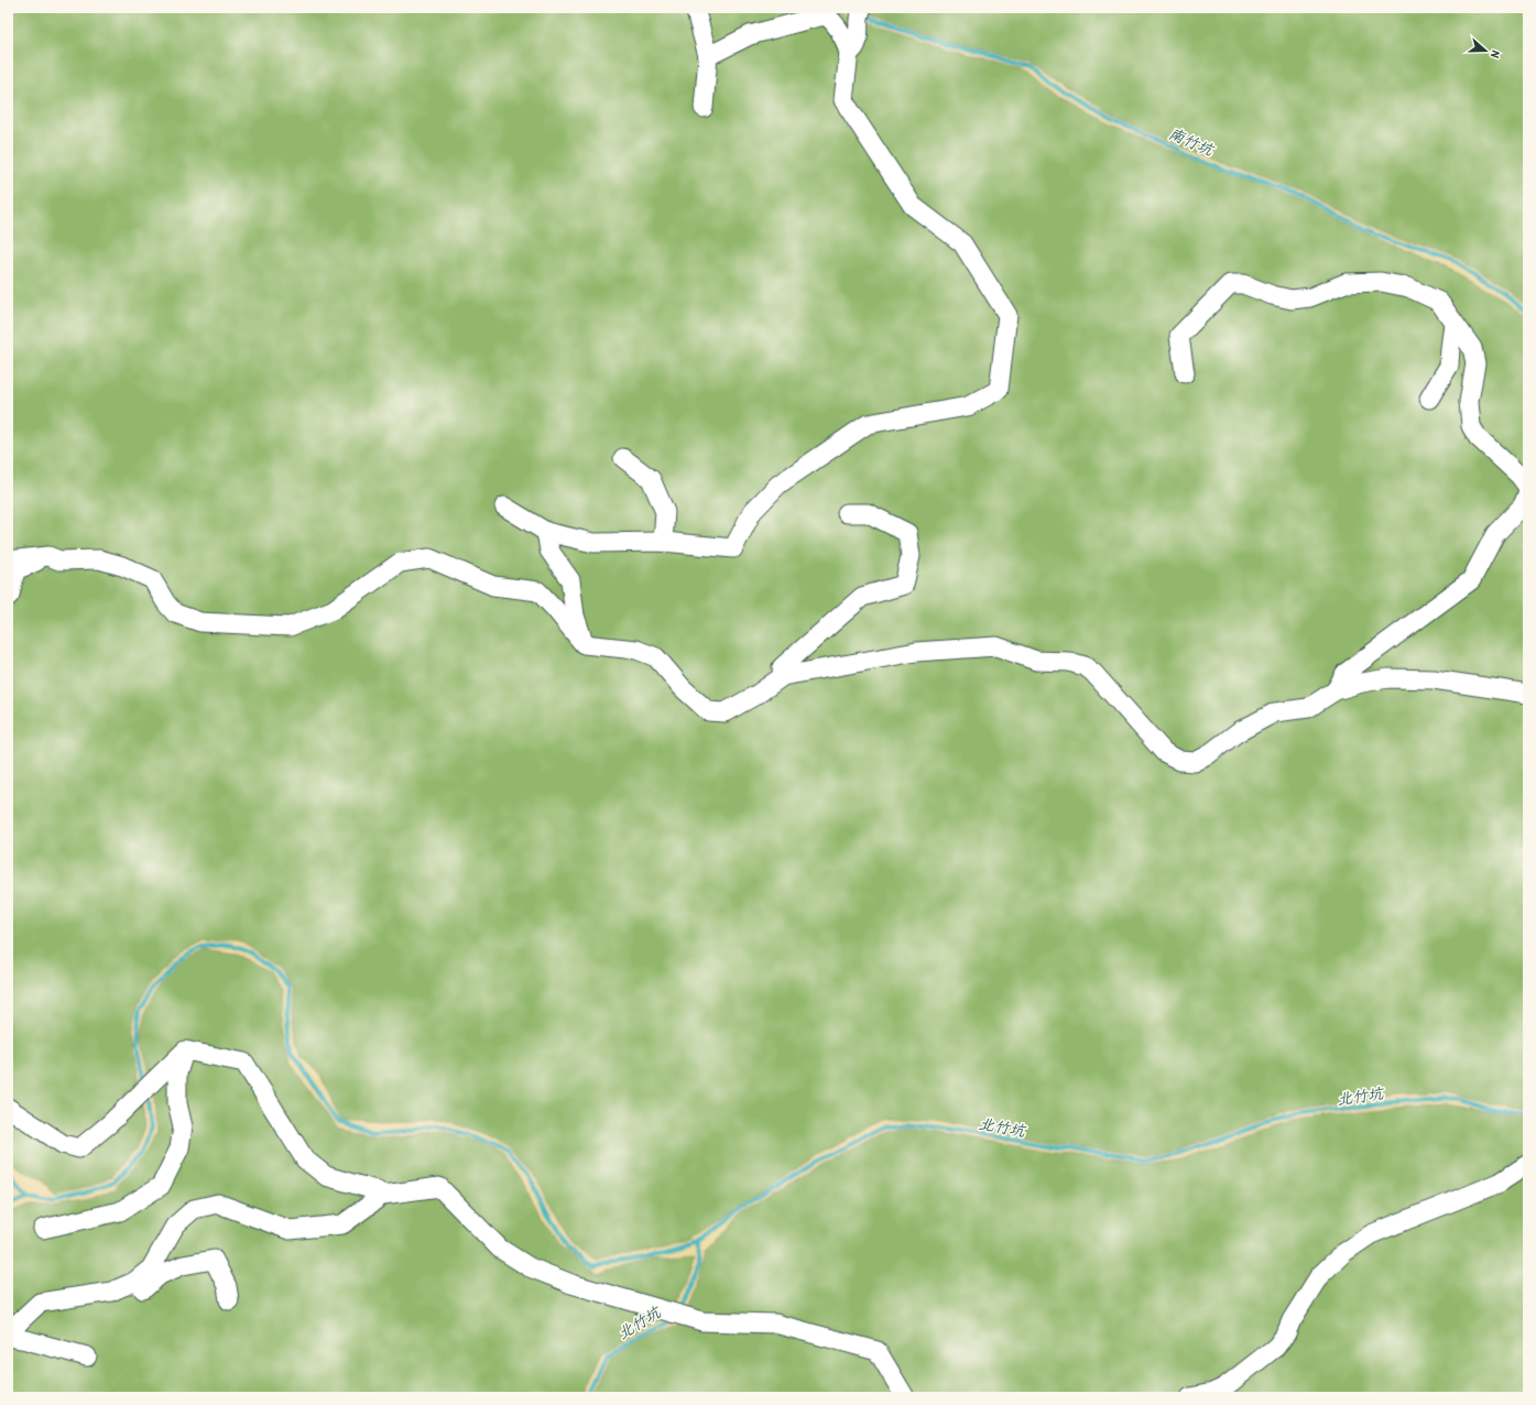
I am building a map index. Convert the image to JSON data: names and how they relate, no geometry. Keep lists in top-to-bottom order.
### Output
{
  "water": ["南竹坑", "北竹坑"],
  "north": "right"
}
